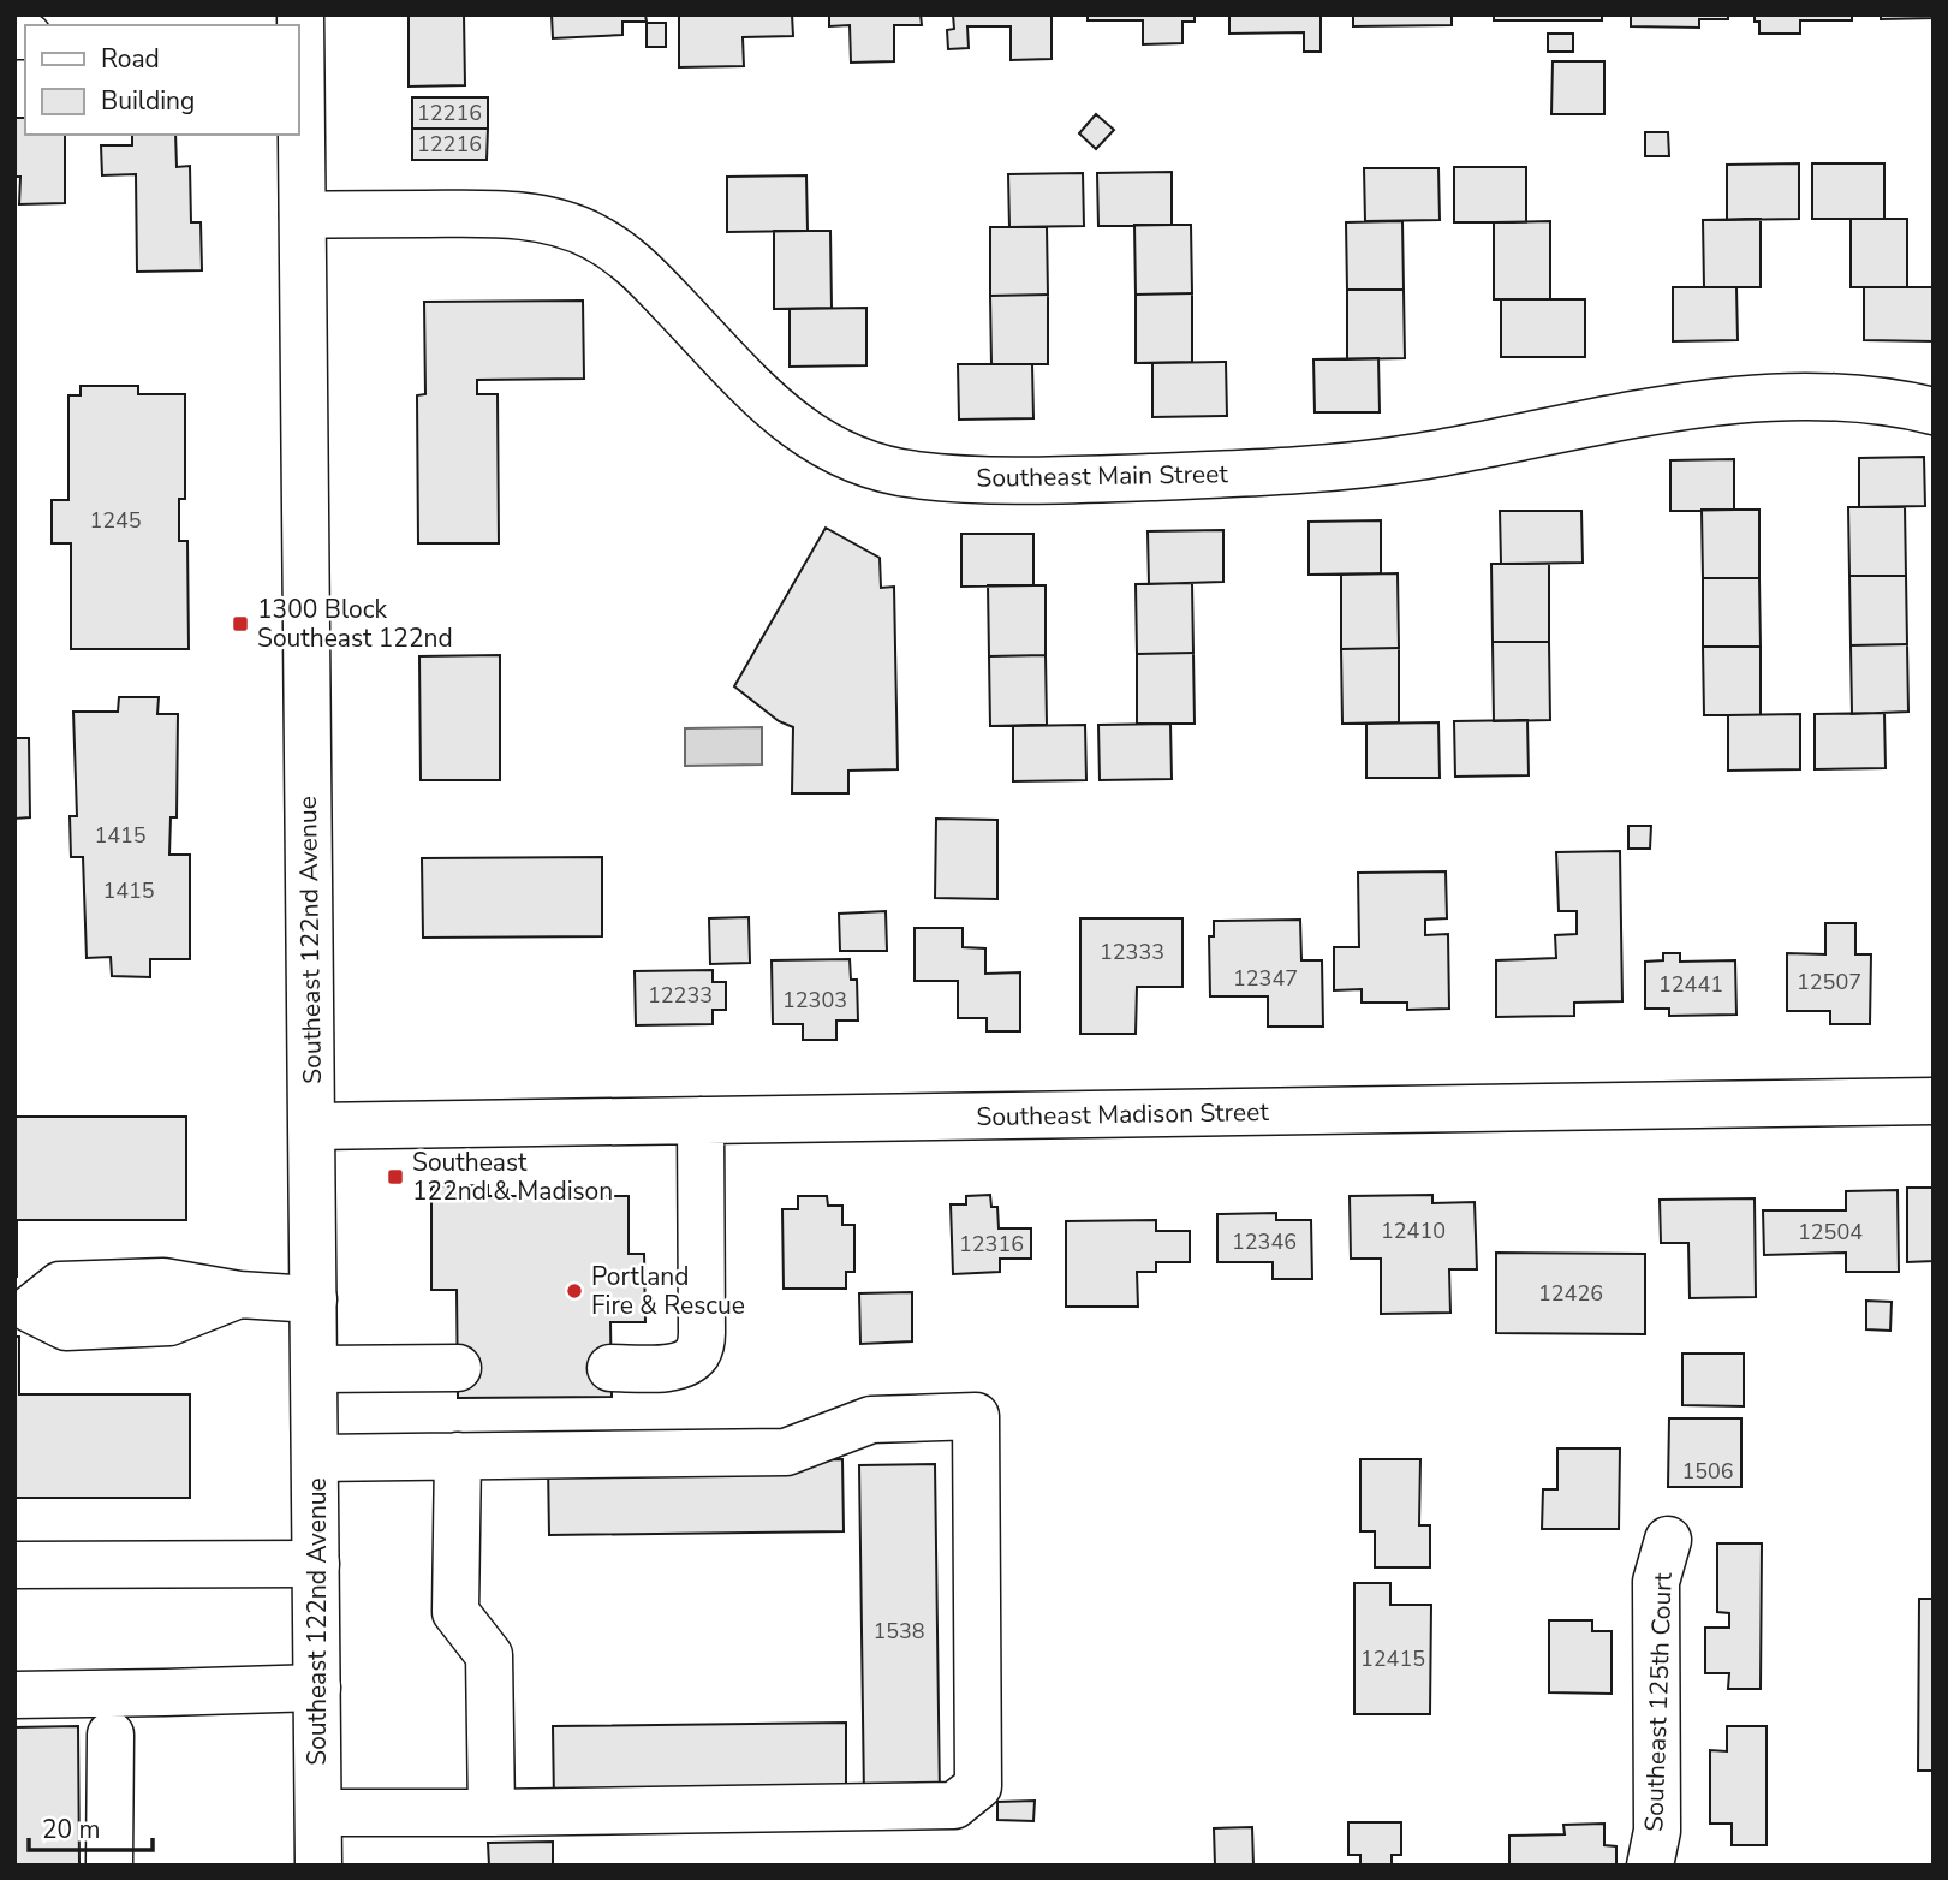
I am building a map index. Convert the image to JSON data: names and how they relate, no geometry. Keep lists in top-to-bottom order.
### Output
{
  "streets": {
    "street": [
      "Southeast Main Street",
      "Southeast 122nd Avenue",
      "Southeast Madison Street",
      "Southeast 125th Court"
    ]
  },
  "crossings": [
    ["Southeast Main Street", "Southeast 122nd Avenue"],
    ["Southeast 122nd Avenue", "Southeast Madison Street"]
  ],
  "places": {
    "transit": ["1300 Block Southeast 122nd", "Southeast 122nd & Madison"],
    "other": ["Portland Fire & Rescue"]
  },
  "house_numbers": [
    "12216",
    "12216",
    "1245",
    "1415",
    "1415",
    "12333",
    "12347",
    "12507",
    "12441",
    "12233",
    "12303",
    "12410",
    "12504",
    "12346",
    "12316",
    "12426",
    "1506",
    "1538",
    "12415"
  ],
  "legend": ["Road", "Building"],
  "scale_bar": "20 m"
}
